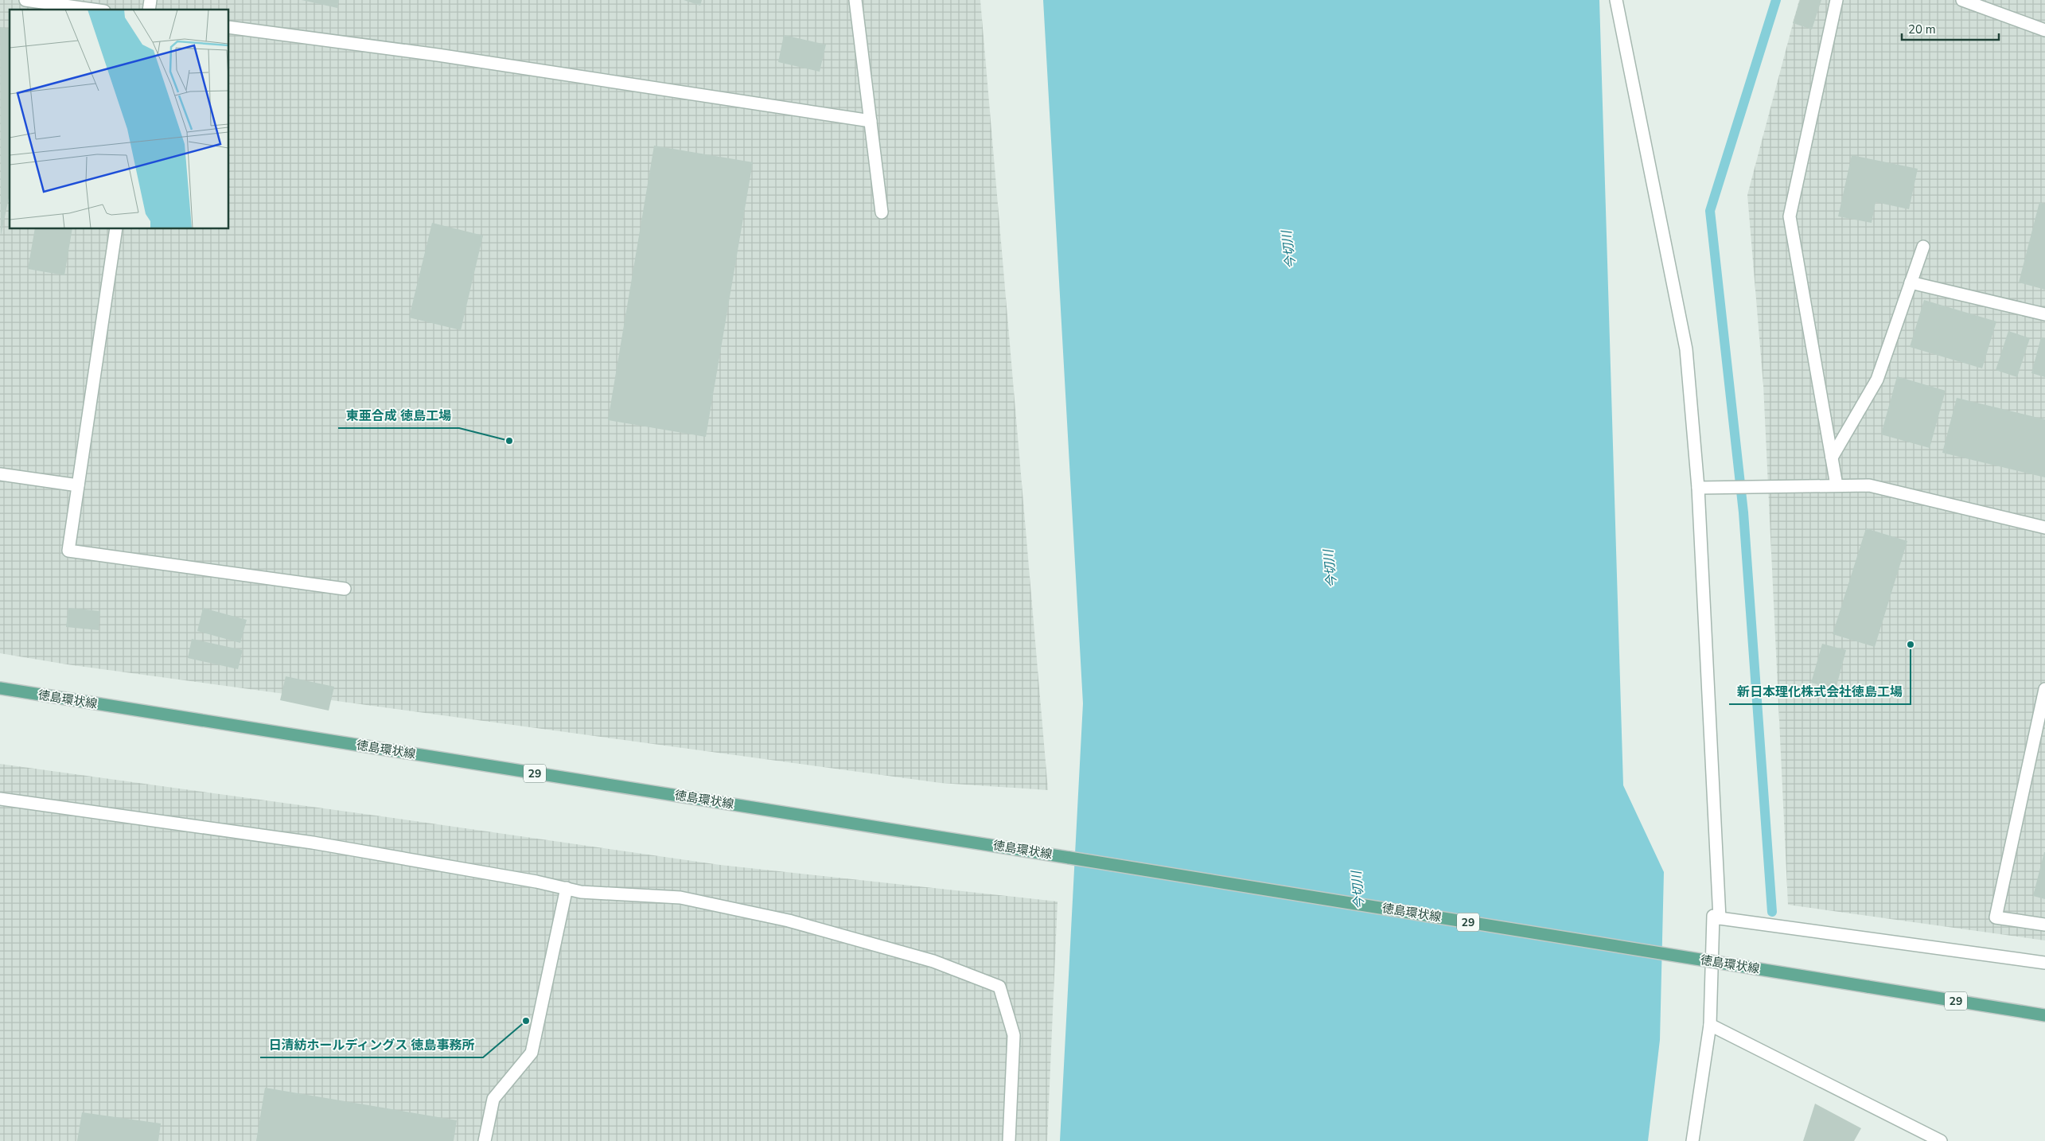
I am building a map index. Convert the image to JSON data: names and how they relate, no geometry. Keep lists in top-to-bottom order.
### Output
{
  "streets": {
    "main road": ["徳島環状線", "29"]
  },
  "water": ["今切川"],
  "places": ["東亜合成 徳島工場", "新日本理化株式会社徳島工場", "日清紡ホールディングス 徳島事務所"],
  "scale_bar": "20 m"
}
